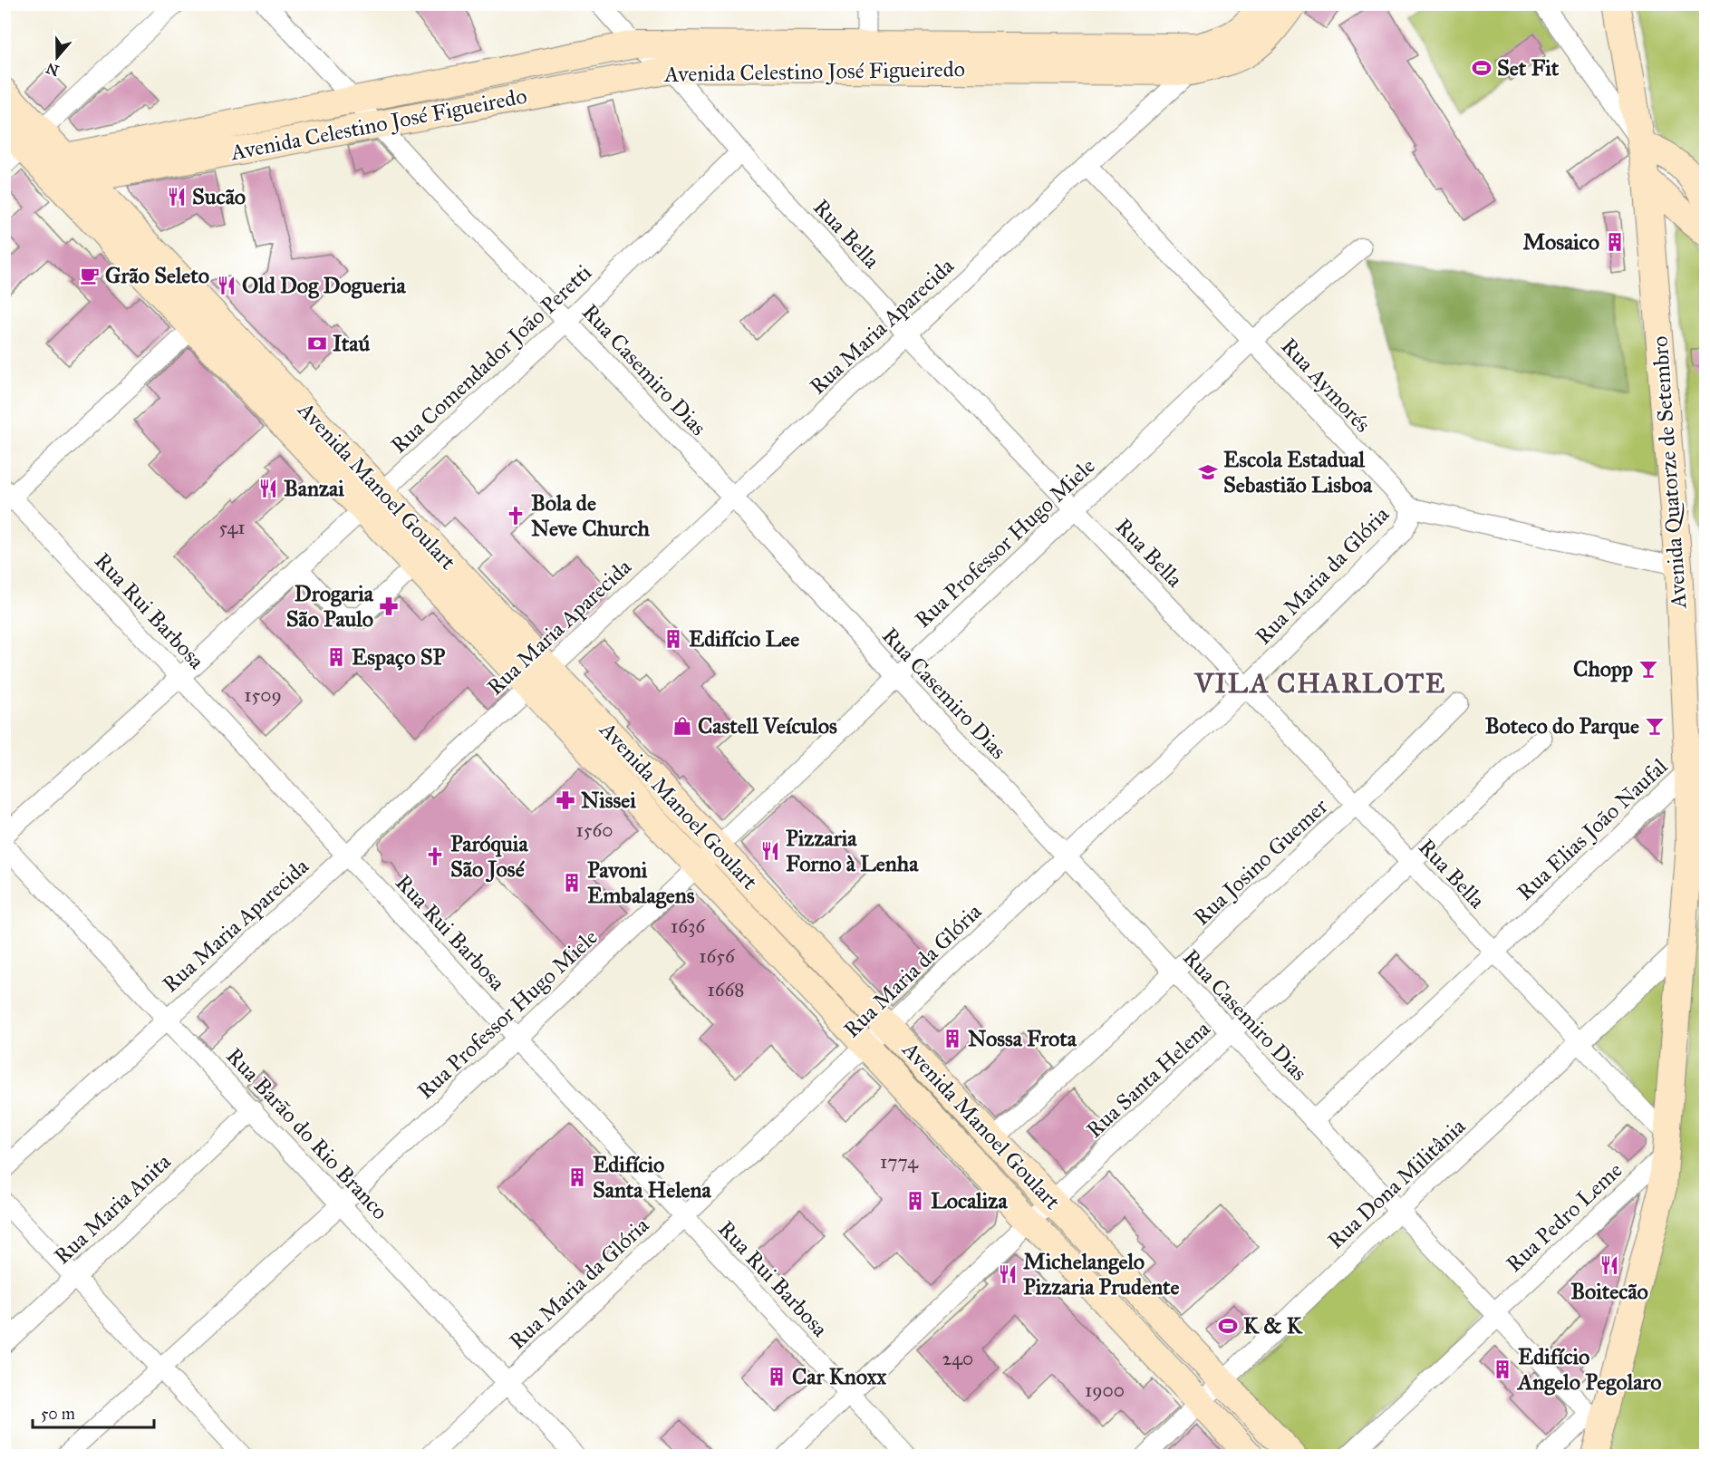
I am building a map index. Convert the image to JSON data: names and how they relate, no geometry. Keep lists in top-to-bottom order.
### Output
{
  "streets": {
    "street": [
      "Avenida Celestino José Figueiredo",
      "Rua Bella",
      "Rua Maria Aparecida",
      "Rua Comendador João Peretti",
      "Rua Casemiro Dias",
      "Rua Aymorés",
      "Avenida Quatorze de Setembro",
      "Avenida Manoel Goulart",
      "Rua Professor Hugo Miele",
      "Rua Maria da Glória",
      "Rua Rui Barbosa",
      "Rua Elias João Naufal",
      "Rua Josino Guemer",
      "Rua Santa Helena",
      "Rua Barão do Rio Branco",
      "Rua Dona Militânia",
      "Rua Maria Anita",
      "Rua Pedro Leme"
    ]
  },
  "crossings": [
    ["Avenida Celestino José Figueiredo", "Rua Bella"],
    ["Avenida Celestino José Figueiredo", "Rua Maria Aparecida"],
    ["Avenida Celestino José Figueiredo", "Rua Casemiro Dias"],
    ["Avenida Celestino José Figueiredo", "Avenida Manoel Goulart"],
    ["Rua Bella", "Rua Maria Aparecida"],
    ["Rua Bella", "Rua Comendador João Peretti"],
    ["Rua Bella", "Avenida Quatorze de Setembro"],
    ["Rua Bella", "Rua Professor Hugo Miele"],
    ["Rua Bella", "Rua Maria da Glória"],
    ["Rua Bella", "Rua Elias João Naufal"],
    ["Rua Bella", "Rua Josino Guemer"],
    ["Rua Bella", "Rua Santa Helena"],
    ["Rua Bella", "Rua Dona Militânia"],
    ["Rua Bella", "Rua Pedro Leme"],
    ["Rua Maria Aparecida", "Rua Casemiro Dias"],
    ["Rua Maria Aparecida", "Rua Aymorés"],
    ["Rua Maria Aparecida", "Avenida Manoel Goulart"],
    ["Rua Maria Aparecida", "Rua Rui Barbosa"],
    ["Rua Maria Aparecida", "Rua Barão do Rio Branco"],
    ["Rua Comendador João Peretti", "Rua Casemiro Dias"],
    ["Rua Comendador João Peretti", "Avenida Manoel Goulart"],
    ["Rua Comendador João Peretti", "Rua Rui Barbosa"],
    ["Rua Casemiro Dias", "Avenida Quatorze de Setembro"],
    ["Rua Casemiro Dias", "Rua Professor Hugo Miele"],
    ["Rua Casemiro Dias", "Rua Maria da Glória"],
    ["Rua Casemiro Dias", "Rua Elias João Naufal"],
    ["Rua Casemiro Dias", "Rua Josino Guemer"],
    ["Rua Casemiro Dias", "Rua Santa Helena"],
    ["Rua Casemiro Dias", "Rua Dona Militânia"],
    ["Rua Casemiro Dias", "Rua Pedro Leme"],
    ["Rua Aymorés", "Rua Professor Hugo Miele"],
    ["Rua Aymorés", "Rua Maria da Glória"],
    ["Avenida Quatorze de Setembro", "Rua Elias João Naufal"],
    ["Avenida Quatorze de Setembro", "Rua Dona Militânia"],
    ["Avenida Quatorze de Setembro", "Rua Pedro Leme"],
    ["Avenida Manoel Goulart", "Rua Professor Hugo Miele"],
    ["Avenida Manoel Goulart", "Rua Maria da Glória"],
    ["Avenida Manoel Goulart", "Rua Josino Guemer"],
    ["Avenida Manoel Goulart", "Rua Santa Helena"],
    ["Avenida Manoel Goulart", "Rua Dona Militânia"],
    ["Rua Professor Hugo Miele", "Rua Rui Barbosa"],
    ["Rua Professor Hugo Miele", "Rua Barão do Rio Branco"],
    ["Rua Maria da Glória", "Rua Rui Barbosa"],
    ["Rua Maria da Glória", "Rua Barão do Rio Branco"],
    ["Rua Rui Barbosa", "Rua Santa Helena"],
    ["Rua Barão do Rio Branco", "Rua Maria Anita"]
  ],
  "districts": ["VILA CHARLOTE"],
  "places": {
    "sports": ["Set Fit", "K & K"],
    "restaurant": [
      "Sucão",
      "Old Dog Dogueria",
      "Banzai",
      "Pizzaria Forno à Lenha",
      "Boitecão",
      "Michelangelo Pizzaria Prudente"
    ],
    "building": [
      "Mosaico",
      "Edifício Lee",
      "Espaço SP",
      "Pavoni Embalagens",
      "Nossa Frota",
      "Edifício Santa Helena",
      "Localiza",
      "Edifício Angelo Pegolaro",
      "Car Knoxx"
    ],
    "cafe": ["Grão Seleto"],
    "bank": ["Itaú"],
    "school or university": ["Escola Estadual Sebastião Lisboa"],
    "church": ["Bola de Neve Church", "Paróquia São José"],
    "pharmacy": ["Drogaria São Paulo", "Nissei"],
    "bar": ["Chopp", "Boteco do Parque"],
    "shop": ["Castell Veículos"]
  },
  "house_numbers": [
    "541",
    "1509",
    "1560",
    "1636",
    "1656",
    "1668",
    "1774",
    "240",
    "1900"
  ],
  "scale_bar": "50 m",
  "north": "bottom"
}
